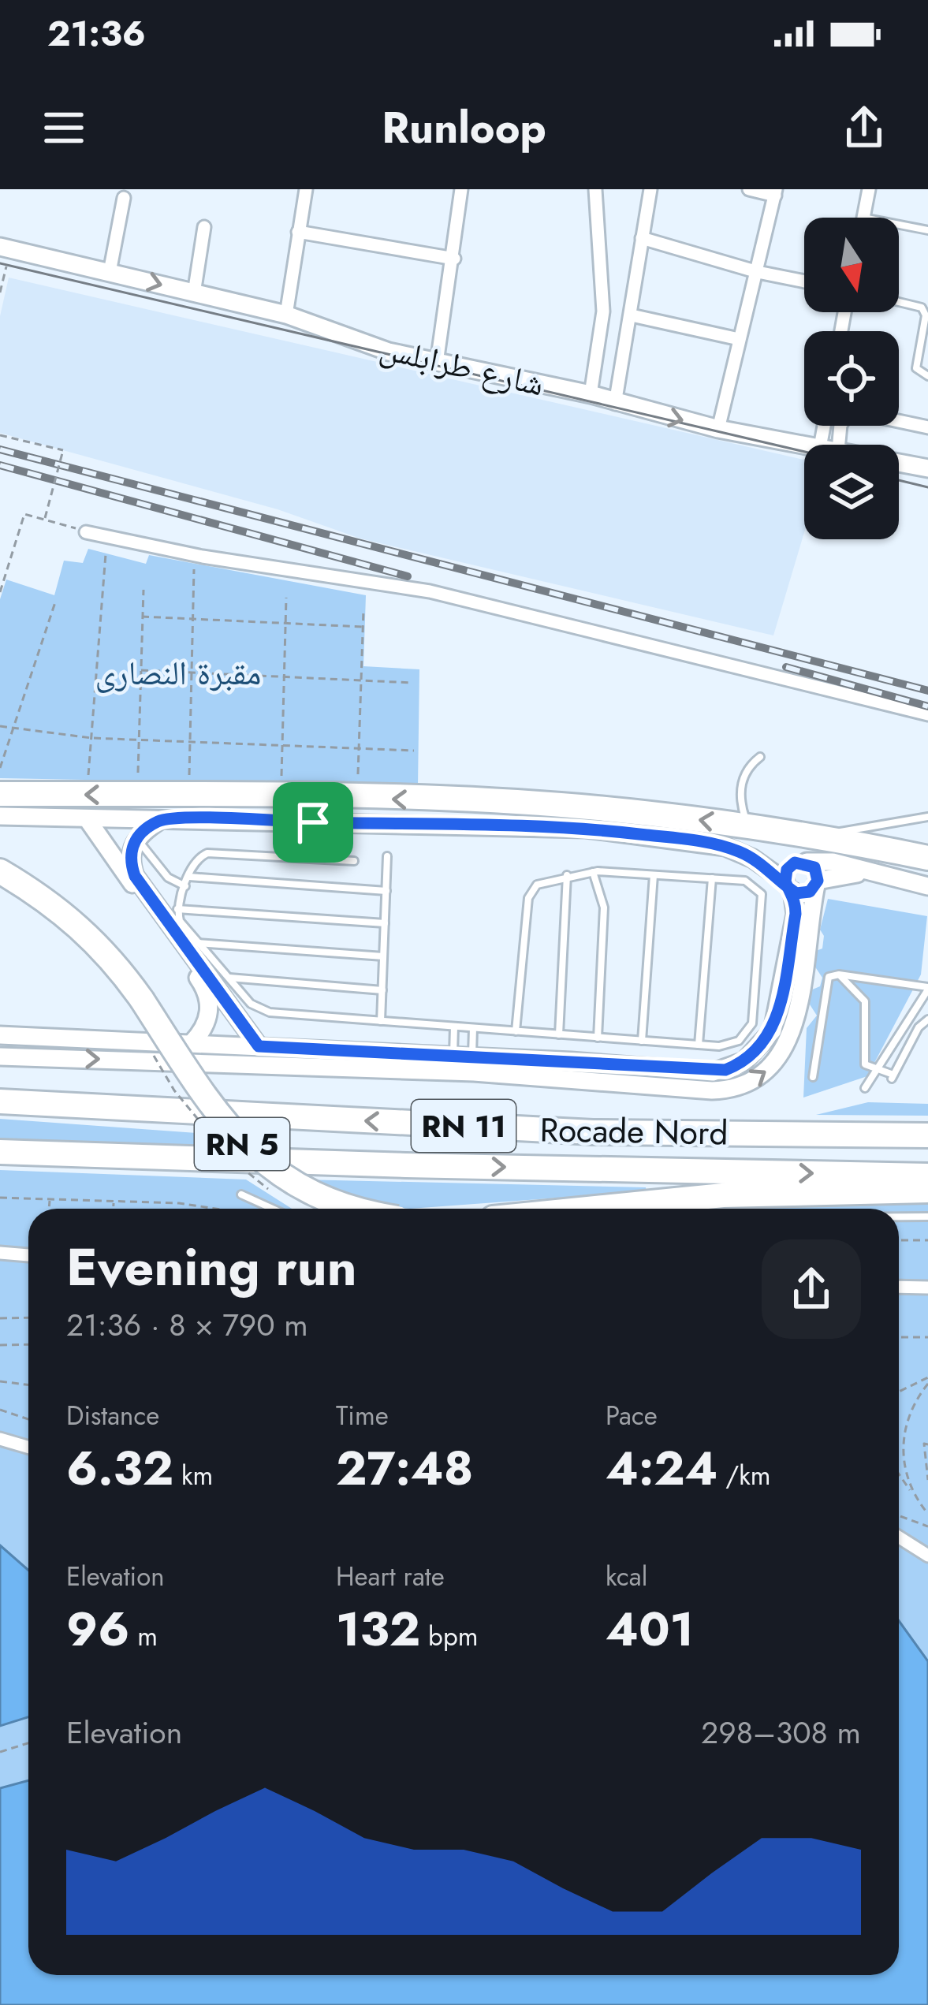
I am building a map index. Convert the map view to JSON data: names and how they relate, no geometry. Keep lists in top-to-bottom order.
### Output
{
  "streets": {
    "highway": ["RN 11", "Rocade Nord", "RN 5"],
    "street": ["شارع طرابلس"]
  },
  "parks": ["مقبرة النصارى"],
  "north": "bottom",
  "page": {
    "status": "21:36",
    "header": "Runloop",
    "heading": ["Evening run", "21:36 · 8 × 790 m"],
    "stats": [
      ["Distance", "6.32 km"],
      ["Time", "27:48"],
      ["Pace", "4:24 /km"],
      ["Elevation", "96 m"],
      ["Heart rate", "132 bpm"],
      ["kcal", "401"]
    ],
    "chart": ["Elevation", "298–308 m"]
  }
}
